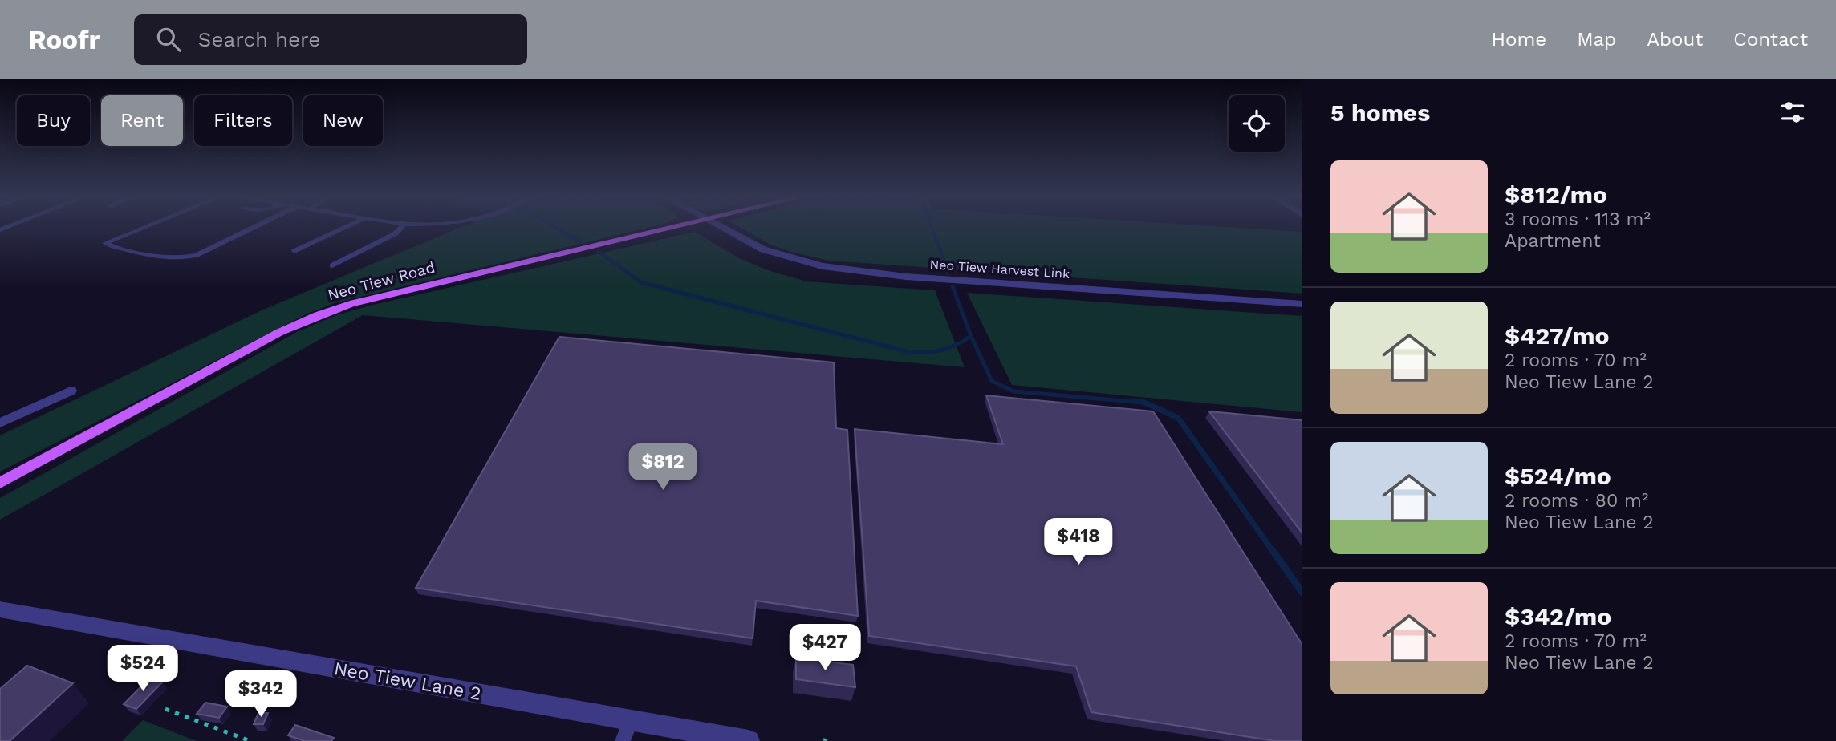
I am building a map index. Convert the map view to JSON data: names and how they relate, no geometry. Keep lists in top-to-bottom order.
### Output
{
  "streets": {
    "main road": ["Neo Tiew Road"],
    "street": ["Neo Tiew Harvest Link", "Neo Tiew Lane 2"]
  },
  "page": {
    "header": "Roofr",
    "search": "Search here",
    "nav": [
      "Home",
      "Map",
      "About",
      "Contact"
    ],
    "heading": "5 homes",
    "chip": [
      "Buy",
      "Rent",
      "Filters",
      "New"
    ],
    "list": [
      {
        "name": "$812/mo",
        "note": "3 rooms · 113 m² · Apartment"
      },
      {
        "name": "$427/mo",
        "note": "2 rooms · 70 m² · Neo Tiew Lane 2"
      },
      {
        "name": "$524/mo",
        "note": "2 rooms · 80 m² · Neo Tiew Lane 2"
      },
      {
        "name": "$342/mo",
        "note": "2 rooms · 70 m² · Neo Tiew Lane 2"
      }
    ],
    "price": [
      "$812",
      "$418",
      "$427",
      "$524",
      "$342"
    ]
  }
}
